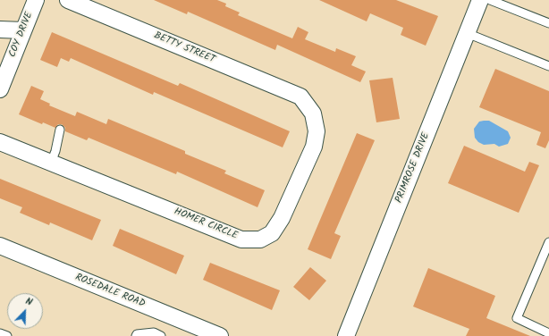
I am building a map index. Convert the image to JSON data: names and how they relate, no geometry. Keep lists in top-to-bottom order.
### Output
{
  "streets": {
    "street": [
      "COY DRIVE",
      "BETTY STREET",
      "PRIMROSE DRIVE",
      "HOMER CIRCLE",
      "ROSEDALE ROAD"
    ]
  },
  "crossings": [
    ["BETTY STREET", "HOMER CIRCLE"]
  ],
  "north": "top right"
}
